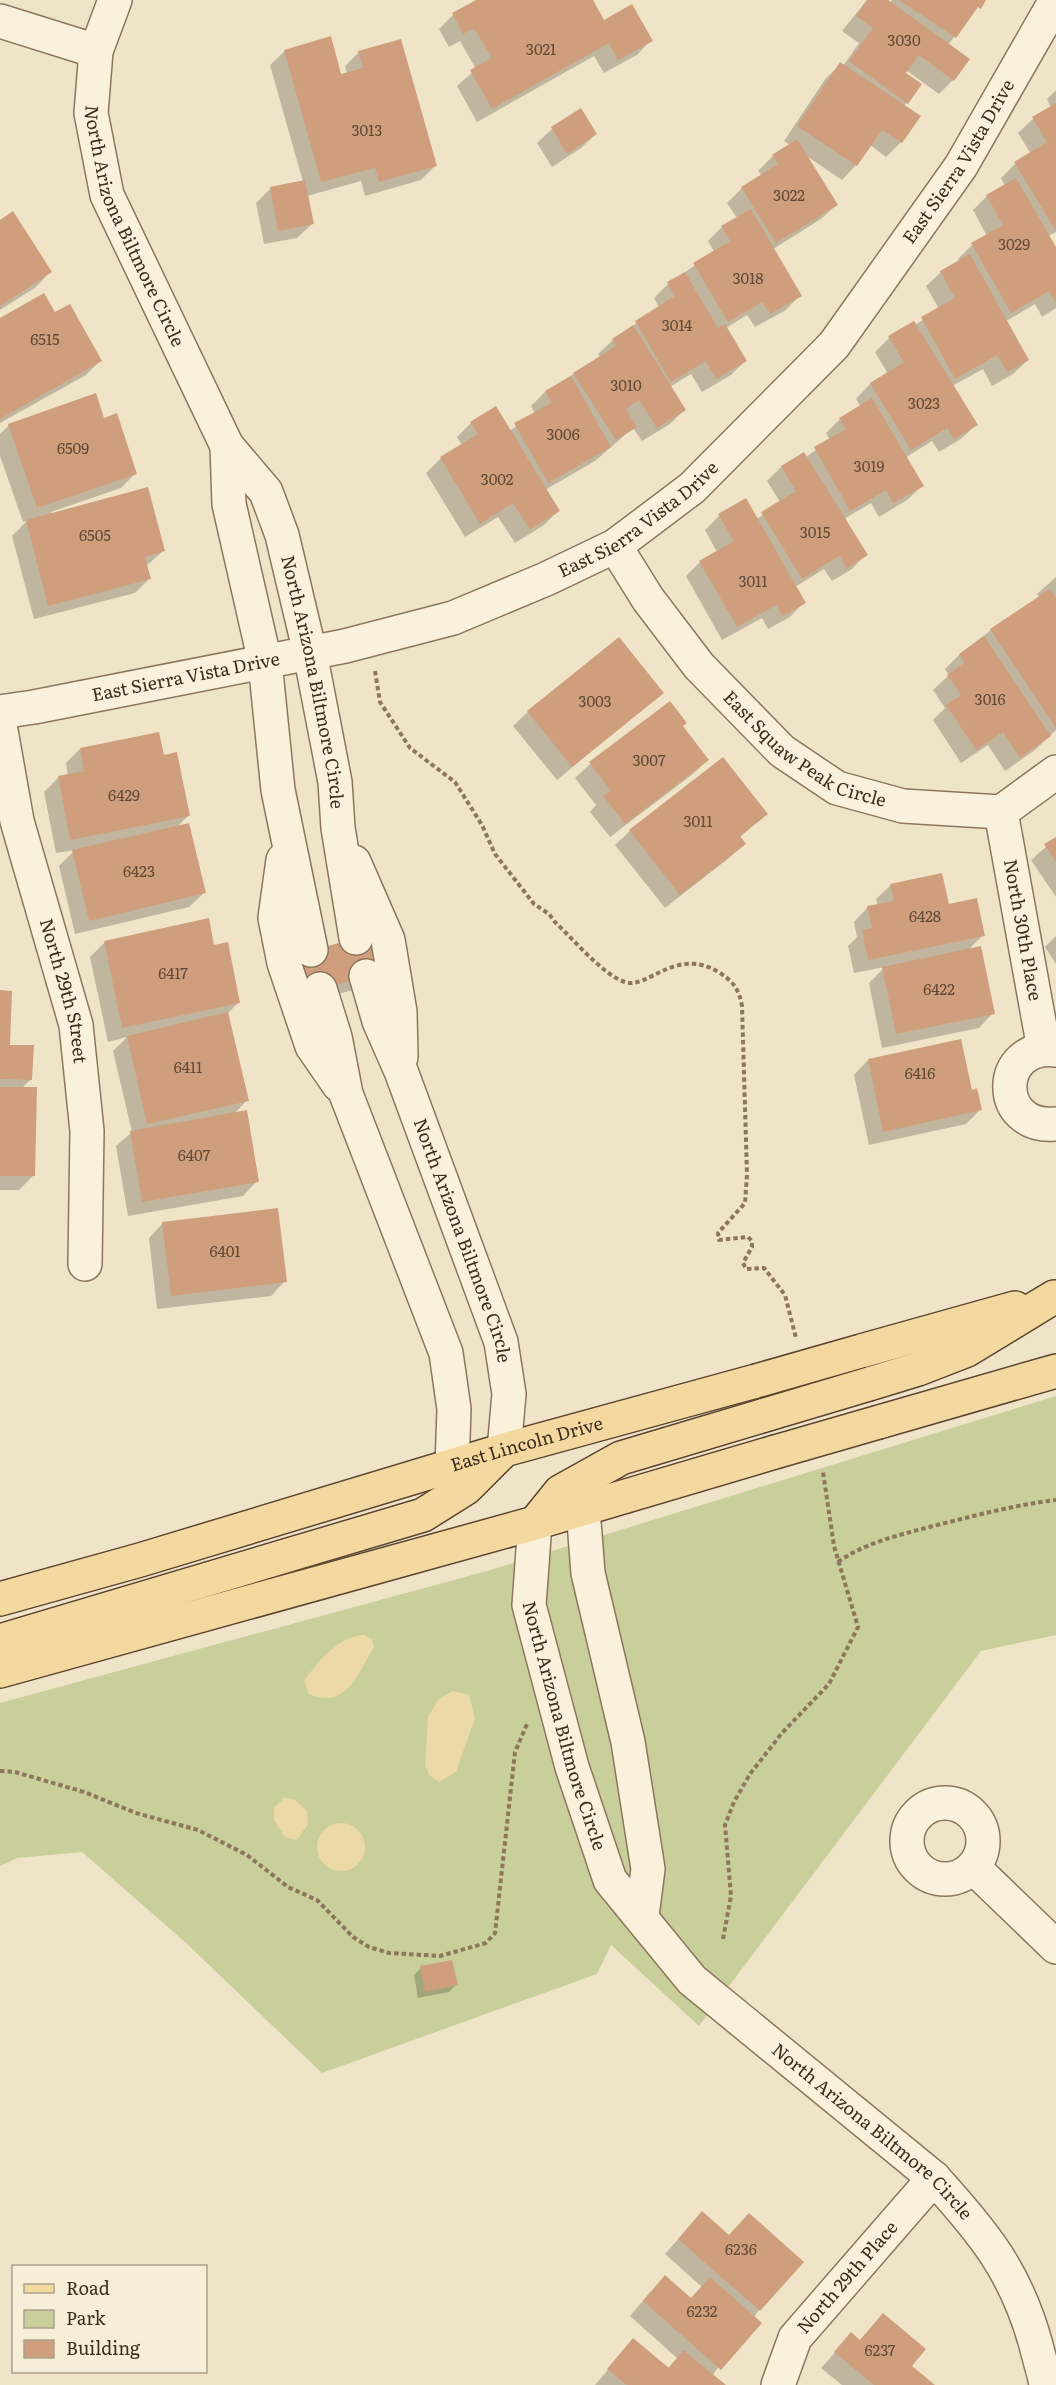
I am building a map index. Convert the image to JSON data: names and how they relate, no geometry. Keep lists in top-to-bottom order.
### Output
{
  "streets": {
    "main road": ["East Lincoln Drive"],
    "street": [
      "East Sierra Vista Drive",
      "North Arizona Biltmore Circle",
      "East Squaw Peak Circle",
      "North 30th Place",
      "North 29th Street",
      "North 29th Place"
    ]
  },
  "crossings": [
    ["East Sierra Vista Drive", "North Arizona Biltmore Circle"],
    ["East Sierra Vista Drive", "East Squaw Peak Circle"],
    ["North Arizona Biltmore Circle", "East Lincoln Drive"],
    ["North Arizona Biltmore Circle", "North 29th Place"],
    ["East Squaw Peak Circle", "North 30th Place"]
  ],
  "house_numbers": [
    "3030",
    "3021",
    "3013",
    "3022",
    "3029",
    "3018",
    "3014",
    "6515",
    "3010",
    "3023",
    "3006",
    "6509",
    "3019",
    "3002",
    "3015",
    "6505",
    "3011",
    "3016",
    "3003",
    "3007",
    "6429",
    "3011",
    "6423",
    "6428",
    "6417",
    "6422",
    "6411",
    "6416",
    "6407",
    "6401",
    "6236",
    "6232",
    "6237"
  ],
  "legend": ["Road", "Park", "Building"]
}
